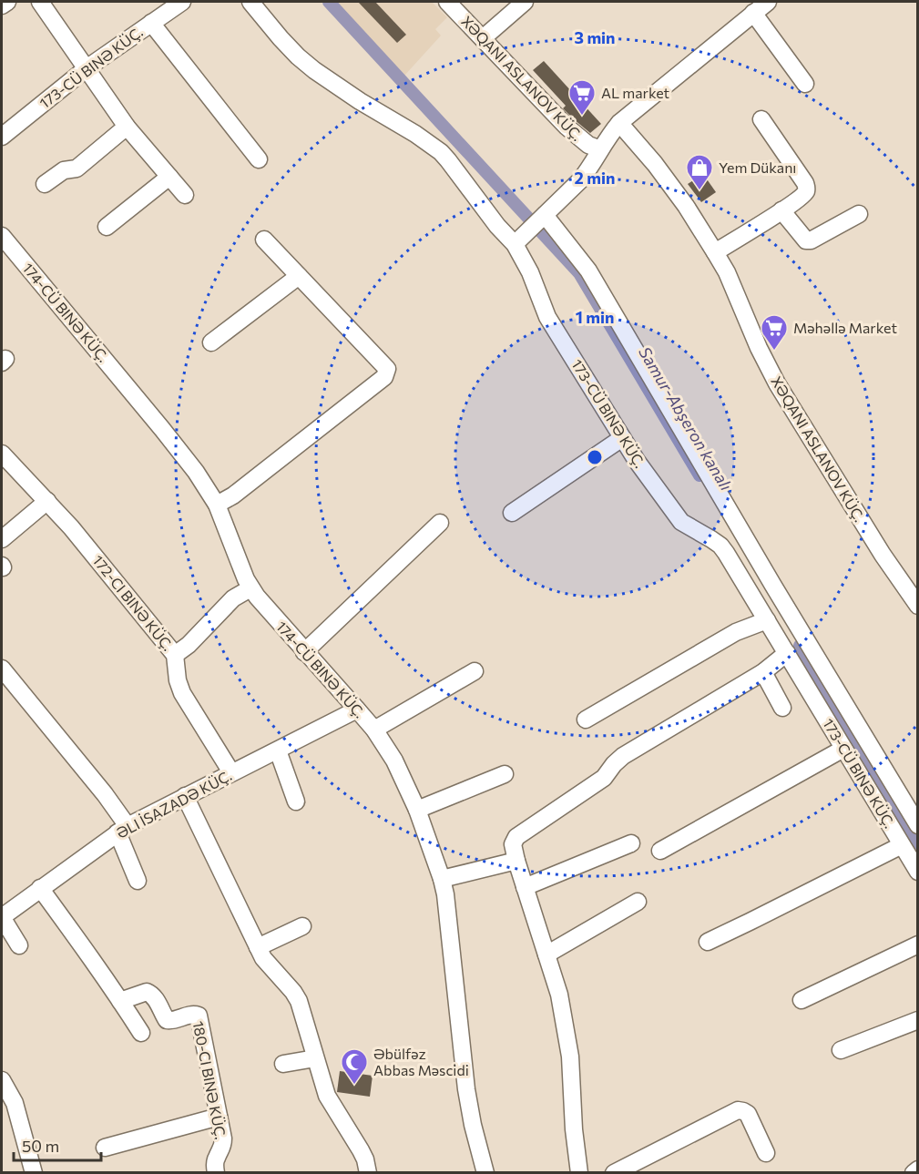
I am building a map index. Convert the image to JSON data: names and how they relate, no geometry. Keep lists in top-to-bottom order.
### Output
{
  "streets": {
    "street": [
      "173-CÜ BINƏ KÜÇ.",
      "XƏQANI ASLANOV KÜÇ.",
      "174-CÜ BINƏ KÜÇ.",
      "172-CI BINƏ KÜÇ.",
      "ƏLI İSAZADƏ KÜÇ."
    ]
  },
  "crossings": [
    ["173-CÜ BINƏ KÜÇ.", "XƏQANI ASLANOV KÜÇ."],
    ["174-CÜ BINƏ KÜÇ.", "ƏLI İSAZADƏ KÜÇ."],
    ["172-CI BINƏ KÜÇ.", "ƏLI İSAZADƏ KÜÇ."]
  ],
  "water": ["Samur-Abşeron kanalı"],
  "places": {
    "supermarket": ["AL market", "Məhəllə Market"],
    "shop": ["Yem Dükanı"],
    "mosque": ["Əbülfəz Abbas Məscidi"]
  },
  "scale_bar": "50 m",
  "rings": ["3 min", "2 min", "1 min"]
}
